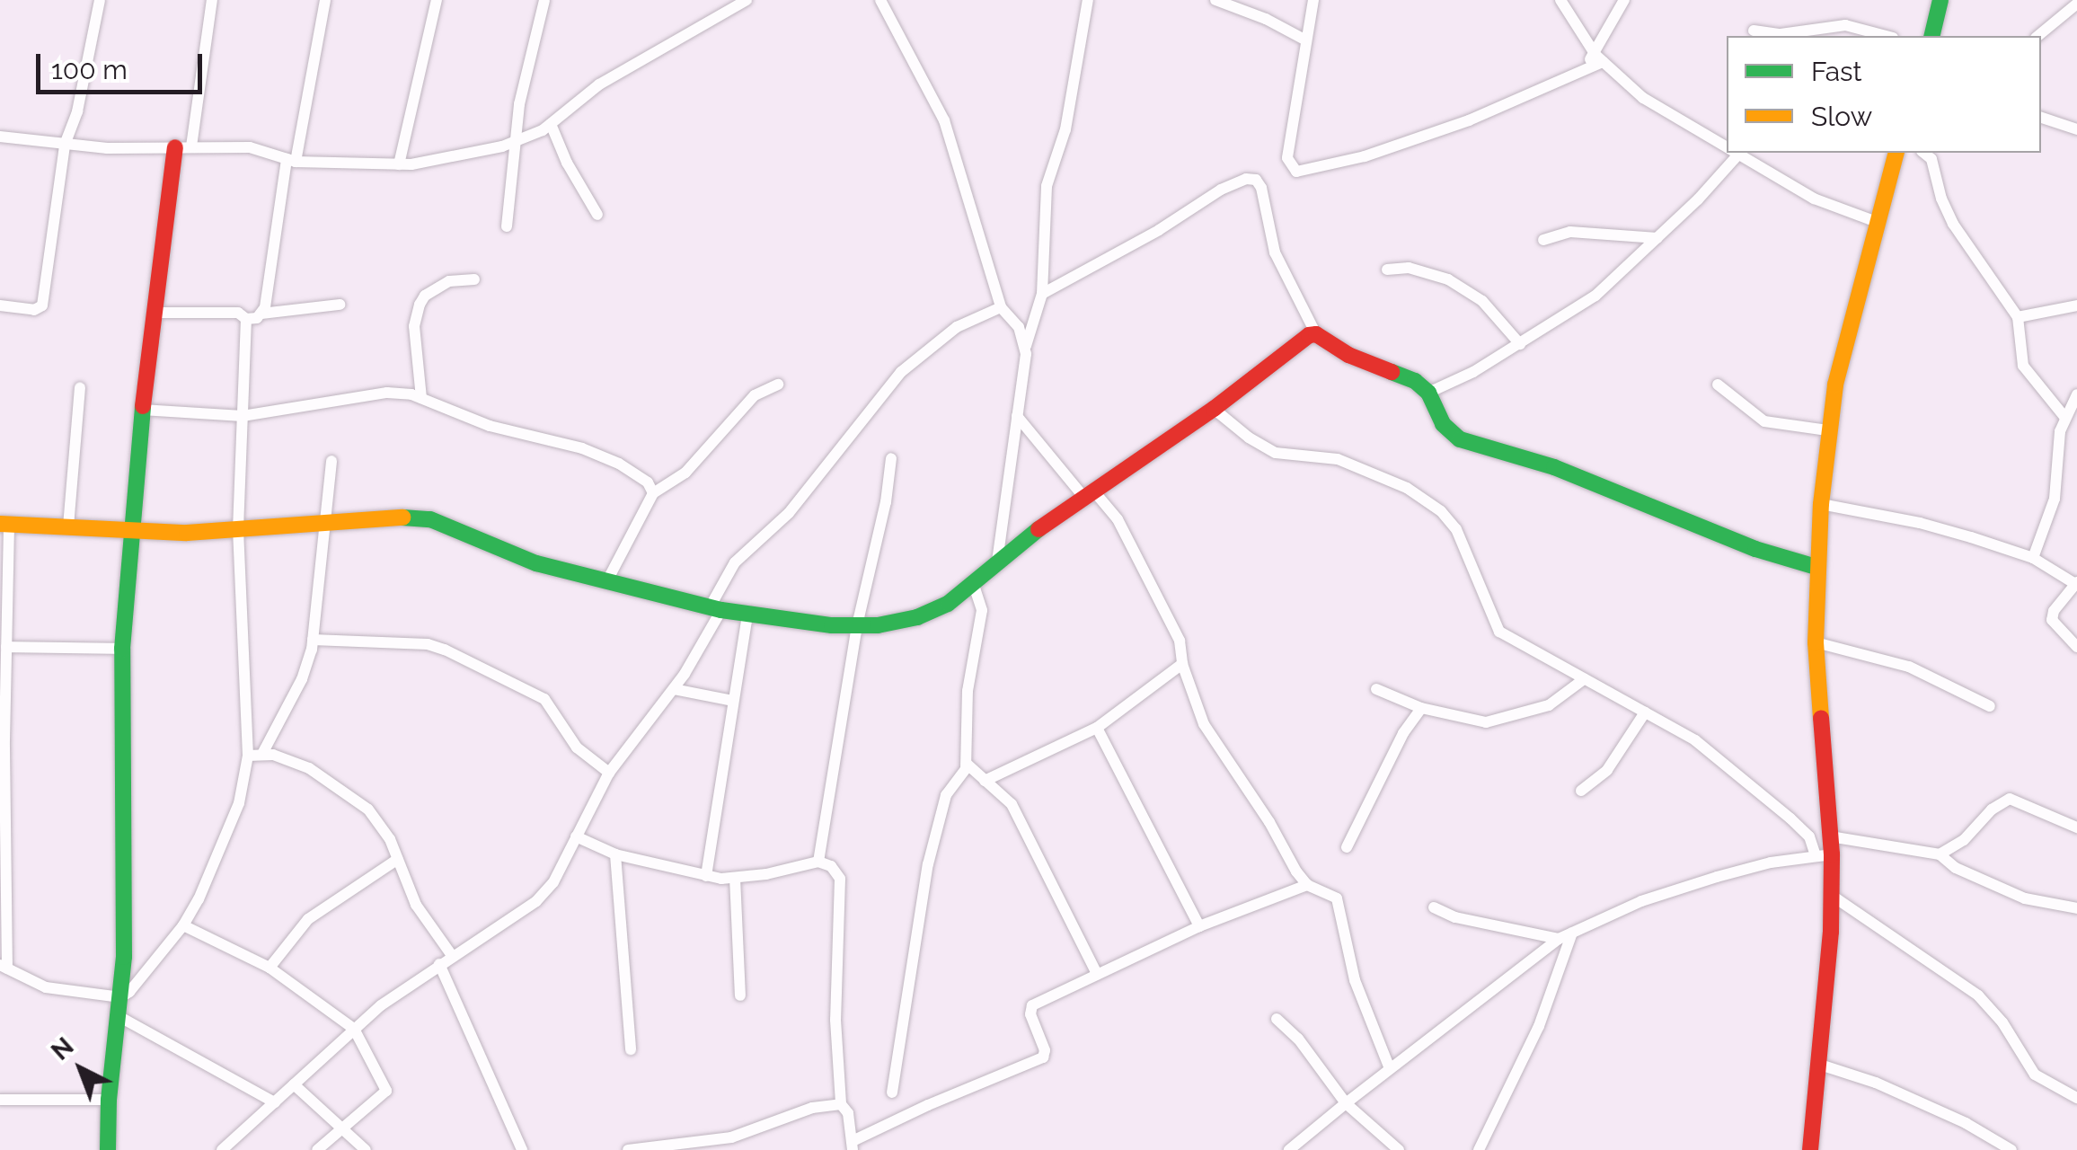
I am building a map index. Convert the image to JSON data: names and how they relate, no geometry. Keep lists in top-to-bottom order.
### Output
{
  "legend": ["Fast", "Slow"],
  "scale_bar": "100 m",
  "north": "top left"
}
